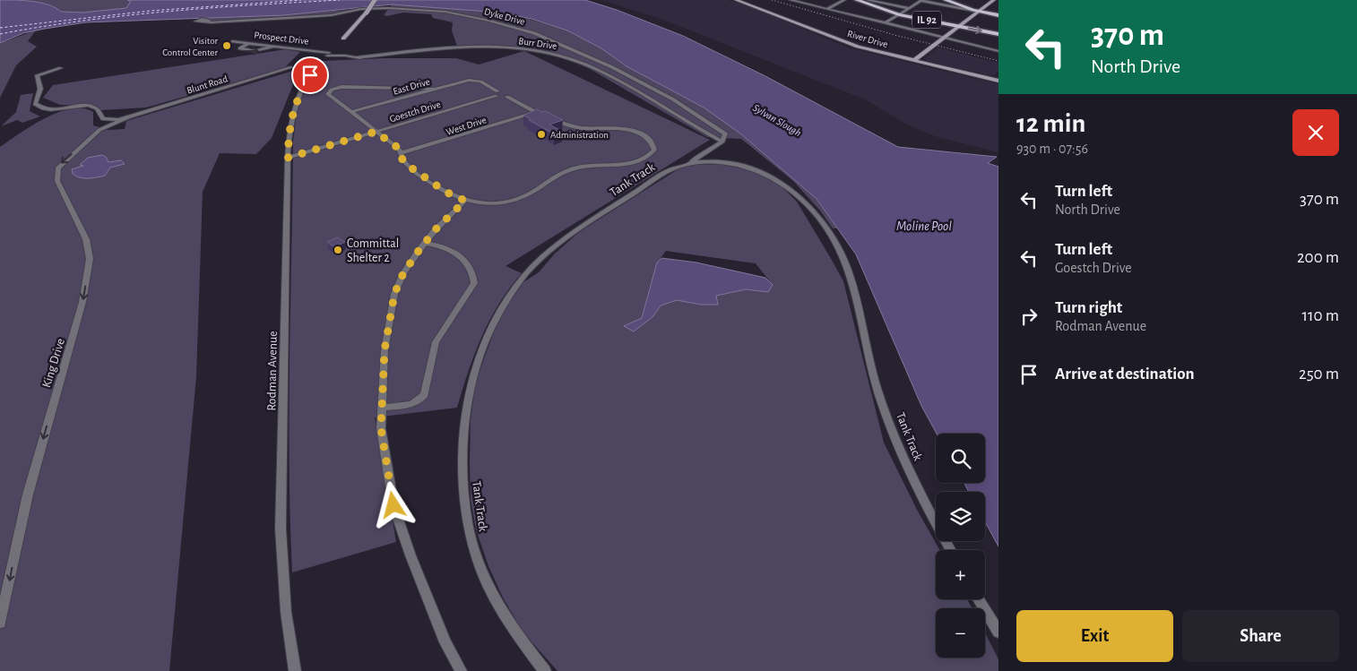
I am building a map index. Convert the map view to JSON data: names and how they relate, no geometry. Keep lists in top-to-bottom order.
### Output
{
  "streets": {
    "main road": ["IL 92"],
    "street": [
      "Dyke Drive",
      "Prospect Drive",
      "River Drive",
      "Burr Drive",
      "Blunt Road",
      "East Drive",
      "Goestch Drive",
      "West Drive",
      "Tank Track",
      "King Drive",
      "Rodman Avenue"
    ]
  },
  "crossings": [
    ["Dyke Drive", "Burr Drive"],
    ["Prospect Drive", "Burr Drive"],
    ["Blunt Road", "King Drive"],
    ["East Drive", "Goestch Drive"],
    ["Goestch Drive", "Rodman Avenue"]
  ],
  "one_way": ["King Drive"],
  "water": ["Sylvan Slough", "Moline Pool"],
  "places": ["Visitor Control Center", "Administration", "Committal Shelter 2"],
  "page": {
    "turn": ["370 m", "North Drive"],
    "heading": ["12 min", "930 m · 07:56"],
    "list": [
      {
        "name": "Turn left",
        "note": "North Drive",
        "value": "370 m"
      },
      {
        "name": "Turn left",
        "note": "Goestch Drive",
        "value": "200 m"
      },
      {
        "name": "Turn right",
        "note": "Rodman Avenue",
        "value": "110 m"
      },
      {
        "name": "Arrive at destination",
        "value": "250 m"
      }
    ],
    "map_buttons": ["+", "−"],
    "buttons": ["Exit", "Share"]
  }
}
